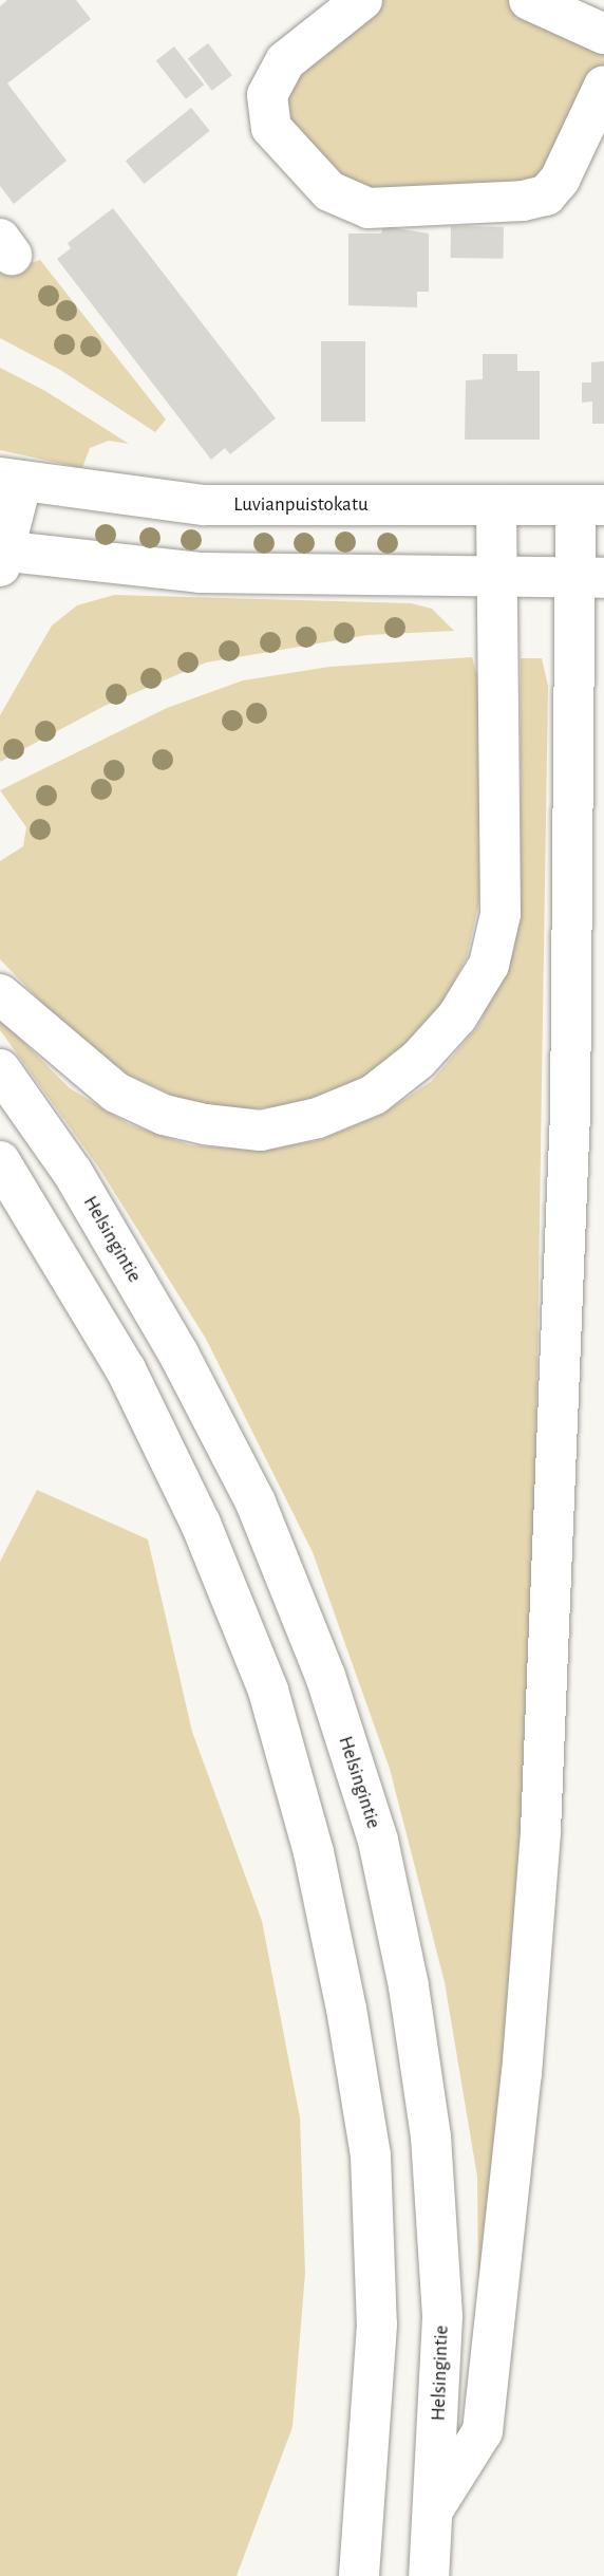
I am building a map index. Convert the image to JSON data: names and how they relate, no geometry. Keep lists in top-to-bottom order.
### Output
{
  "streets": {
    "main road": ["Luvianpuistokatu", "Helsingintie"]
  }
}
